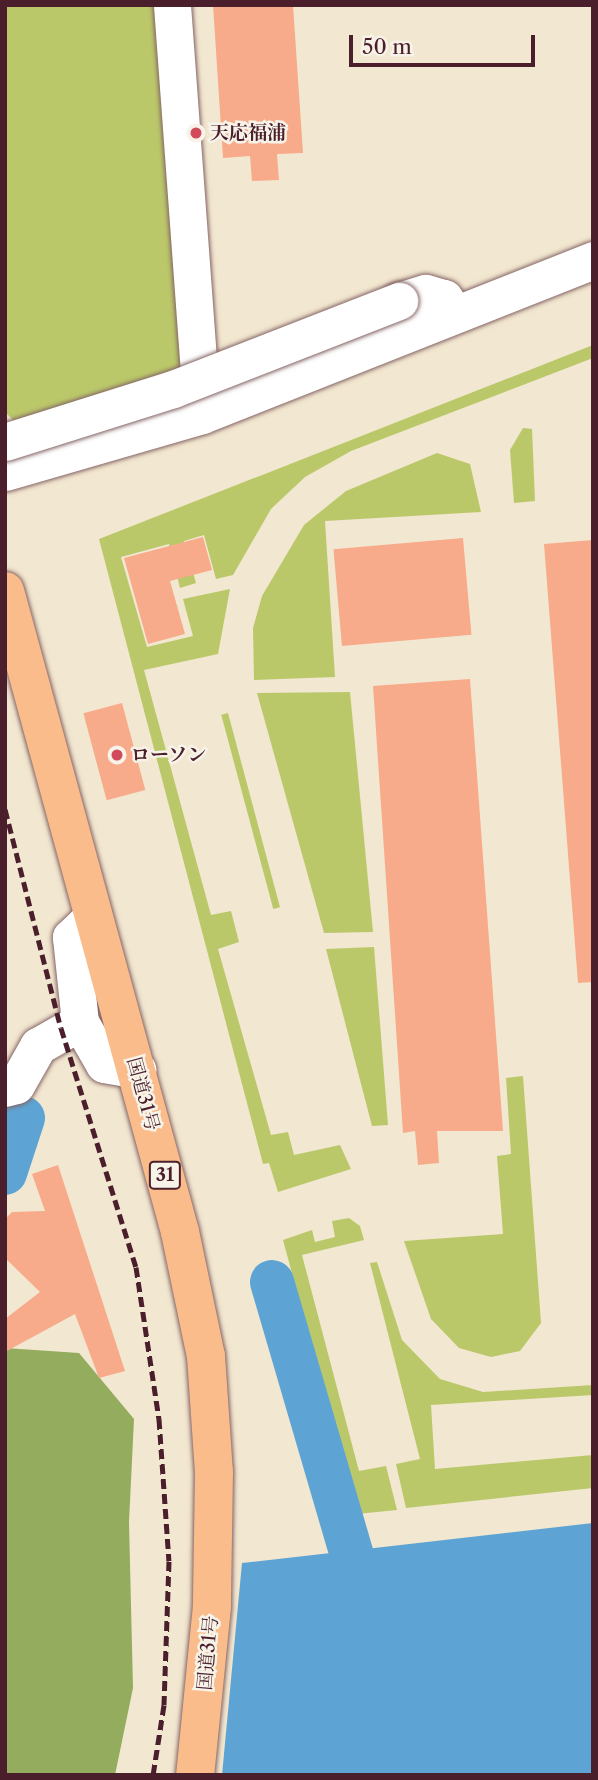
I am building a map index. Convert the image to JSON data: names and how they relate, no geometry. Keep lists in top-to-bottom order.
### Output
{
  "streets": {
    "highway": ["国道31号", "31"]
  },
  "places": ["天応福浦", "ローソン"],
  "scale_bar": "50 m"
}
